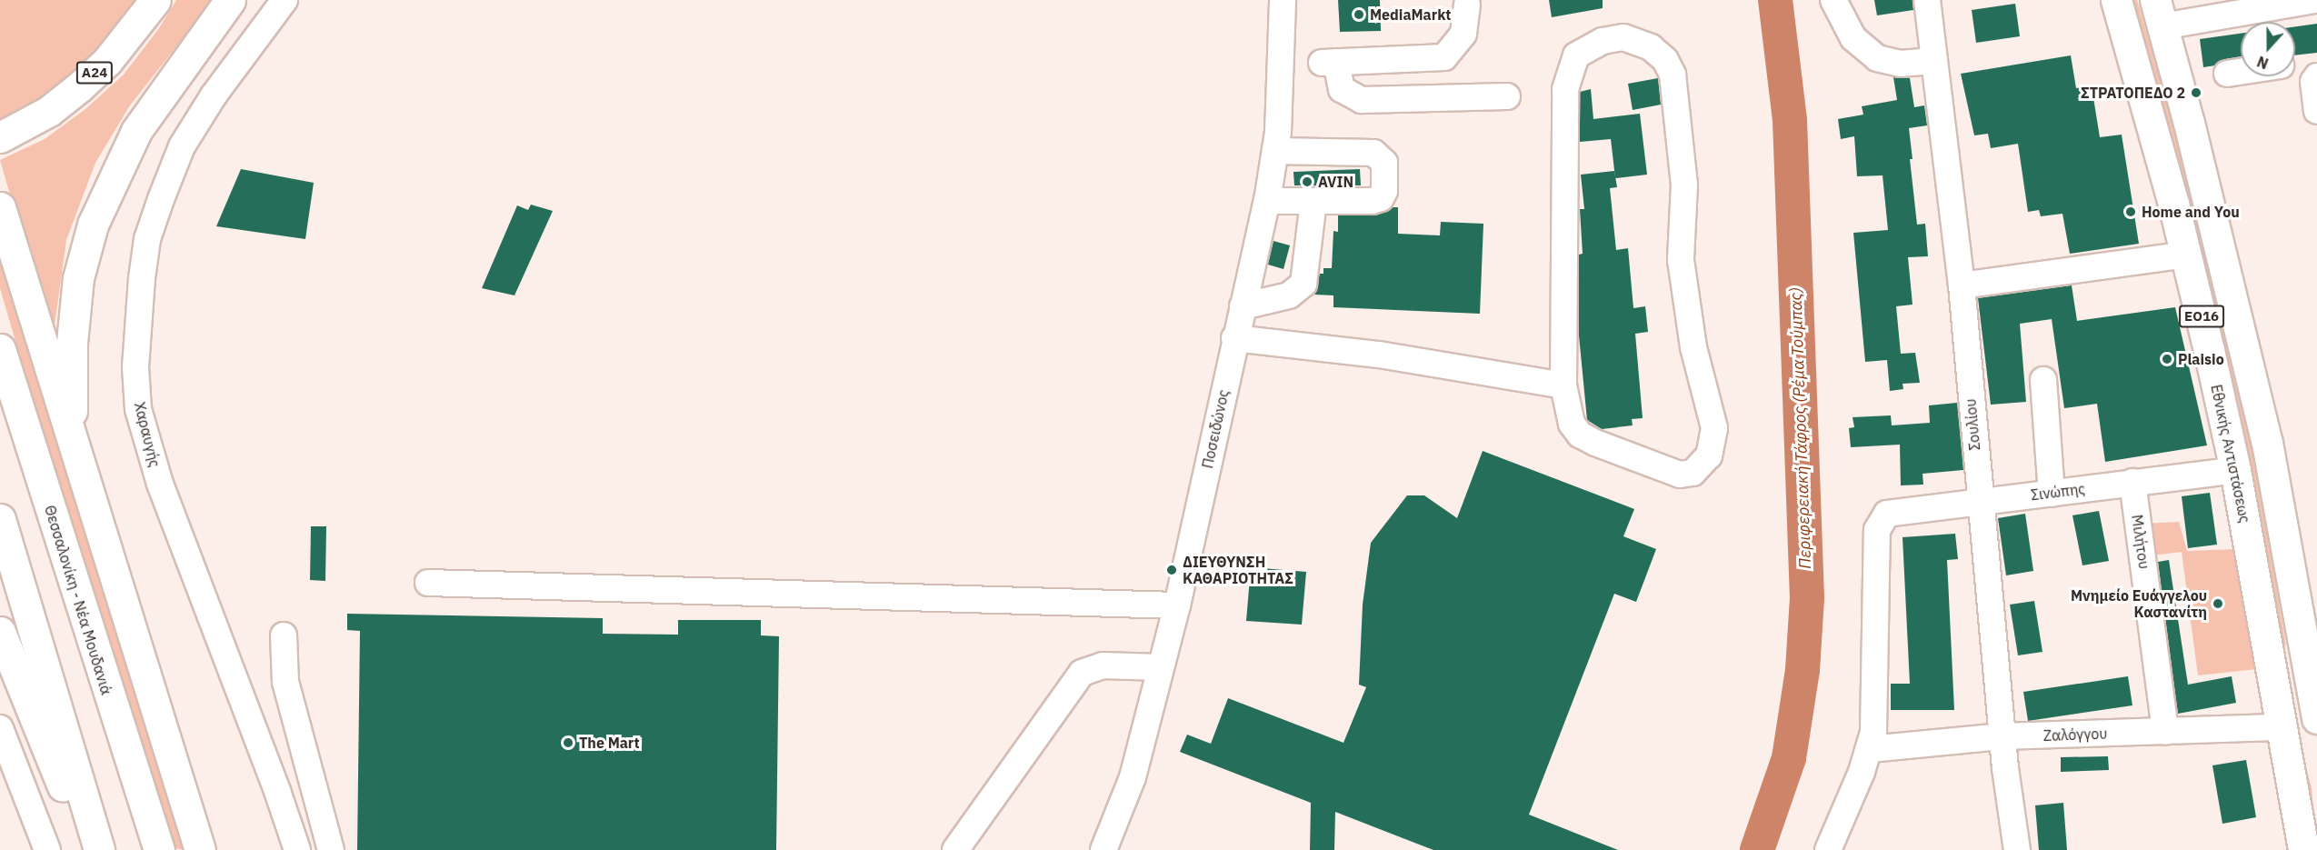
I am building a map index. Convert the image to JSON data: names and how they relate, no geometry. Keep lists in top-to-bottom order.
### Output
{
  "streets": {
    "main road": [
      "Α24",
      "ΕΟ16",
      "Εθνικής Αντιστάσεως",
      "Θεσσαλονίκη - Νέα Μουδανιά"
    ],
    "street": [
      "Σουλίου",
      "Ποσειδώνος",
      "Χαραυγής",
      "Σινώπης",
      "Μιλήτου",
      "Ζαλόγγου"
    ]
  },
  "crossings": [
    ["Σουλίου", "Σινώπης"],
    ["Σουλίου", "Ζαλόγγου"],
    ["Εθνικής Αντιστάσεως", "Σινώπης"],
    ["Εθνικής Αντιστάσεως", "Ζαλόγγου"],
    ["Σινώπης", "Μιλήτου"],
    ["Σινώπης", "Ζαλόγγου"],
    ["Μιλήτου", "Ζαλόγγου"]
  ],
  "water": ["Περιφερειακή Τάφρος (Ρέμα Τούμπας)"],
  "places": [
    "MediaMarkt",
    "ΣΤΡΑΤΟΠΕΔΟ 2",
    "AVIN",
    "Home and You",
    "Plaisio",
    "ΔΙΕΥΘΥΝΣΗ ΚΑΘΑΡΙΟΤΗΤΑΣ",
    "Μνημείο Ευάγγελου Καστανίτη",
    "The Mart"
  ],
  "north": "bottom"
}
